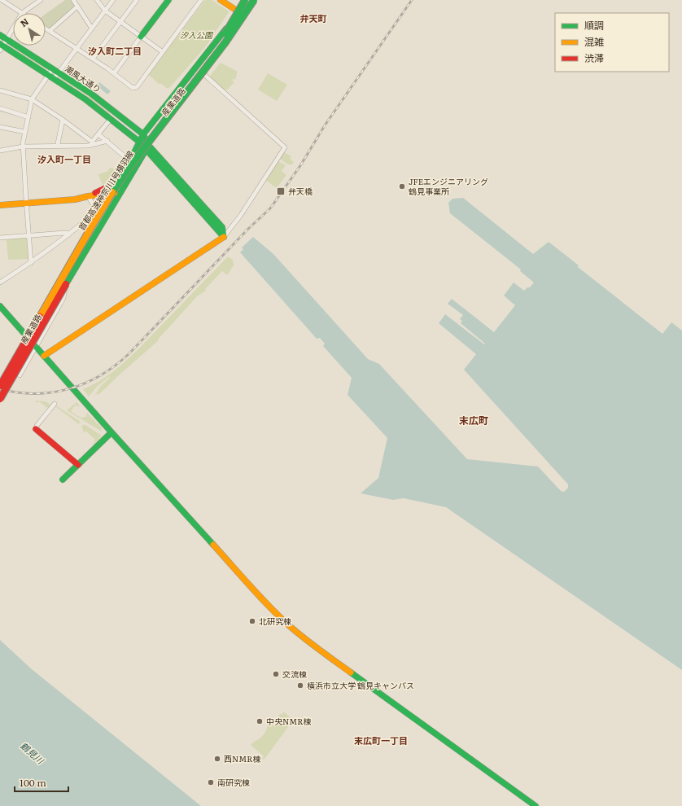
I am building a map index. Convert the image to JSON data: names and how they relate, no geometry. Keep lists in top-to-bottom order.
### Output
{
  "streets": {
    "main road": ["潮風大通り", "産業道路", "首都高速神奈川1号横羽線"]
  },
  "crossings": [
    ["潮風大通り", "産業道路"],
    ["産業道路", "首都高速神奈川1号横羽線"]
  ],
  "districts": [
    "弁天町",
    "汐入町二丁目",
    "汐入町一丁目",
    "末広町",
    "末広町一丁目"
  ],
  "water": ["鶴見川"],
  "parks": ["汐入公園"],
  "places": {
    "other": [
      "JFEエンジニアリング 鶴見事業所",
      "北研究棟",
      "交流棟",
      "横浜市立大学 鶴見キャンパス",
      "中央NMR棟",
      "西NMR棟",
      "南研究棟"
    ],
    "transit": ["弁天橋"]
  },
  "legend": ["順調", "混雑", "渋滞"],
  "scale_bar": "100 m",
  "north": "top left"
}
